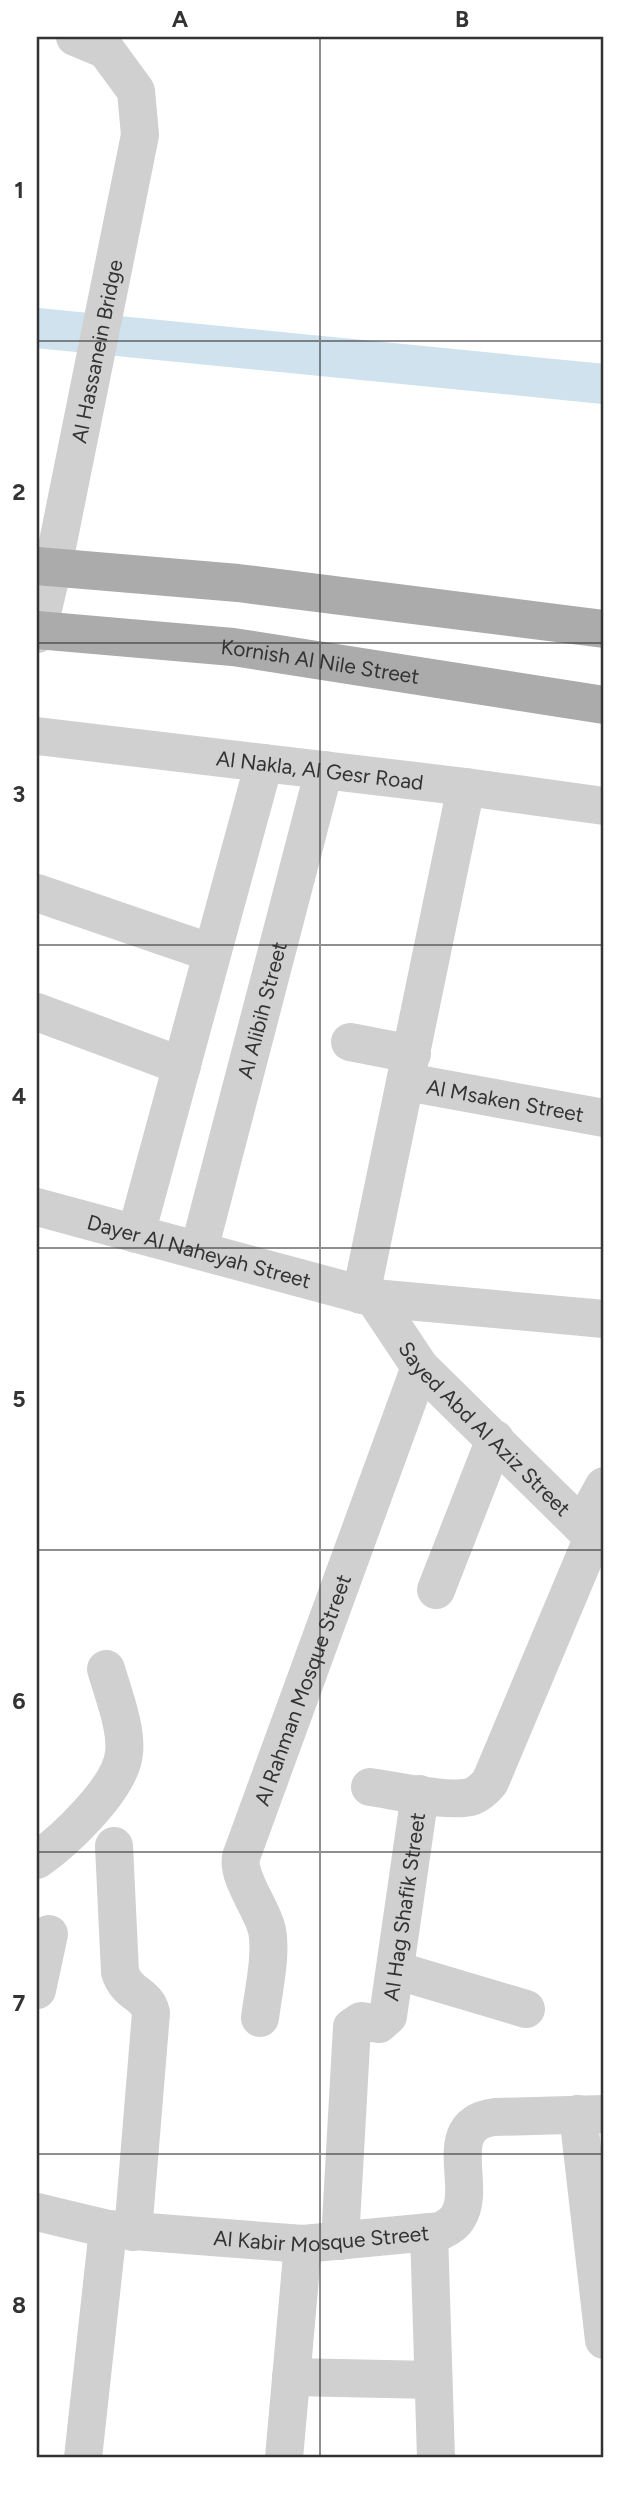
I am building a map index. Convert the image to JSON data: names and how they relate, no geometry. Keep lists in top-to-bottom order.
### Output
{
  "streets": {
    "main road": ["Kornish Al Nile Street"],
    "street": [
      "Al Hassanein Bridge",
      "Al Nakla, Al Gesr Road",
      "Al Alibih Street",
      "Al Msaken Street",
      "Dayer Al Naheyah Street",
      "Sayed Abd Al Aziz Street",
      "Al Rahman Mosque Street",
      "Al Hag Shafik Street",
      "Al Kabir Mosque Street"
    ]
  },
  "crossings": [
    ["Al Nakla, Al Gesr Road", "Al Alibih Street"],
    ["Al Alibih Street", "Dayer Al Naheyah Street"],
    ["Dayer Al Naheyah Street", "Sayed Abd Al Aziz Street"],
    ["Sayed Abd Al Aziz Street", "Al Rahman Mosque Street"],
    ["Sayed Abd Al Aziz Street", "Al Hag Shafik Street"],
    ["Al Hag Shafik Street", "Al Kabir Mosque Street"]
  ],
  "grid": {
    "columns": ["A", "B"],
    "rows": [
      "1",
      "2",
      "3",
      "4",
      "5",
      "6",
      "7",
      "8"
    ]
  }
}
